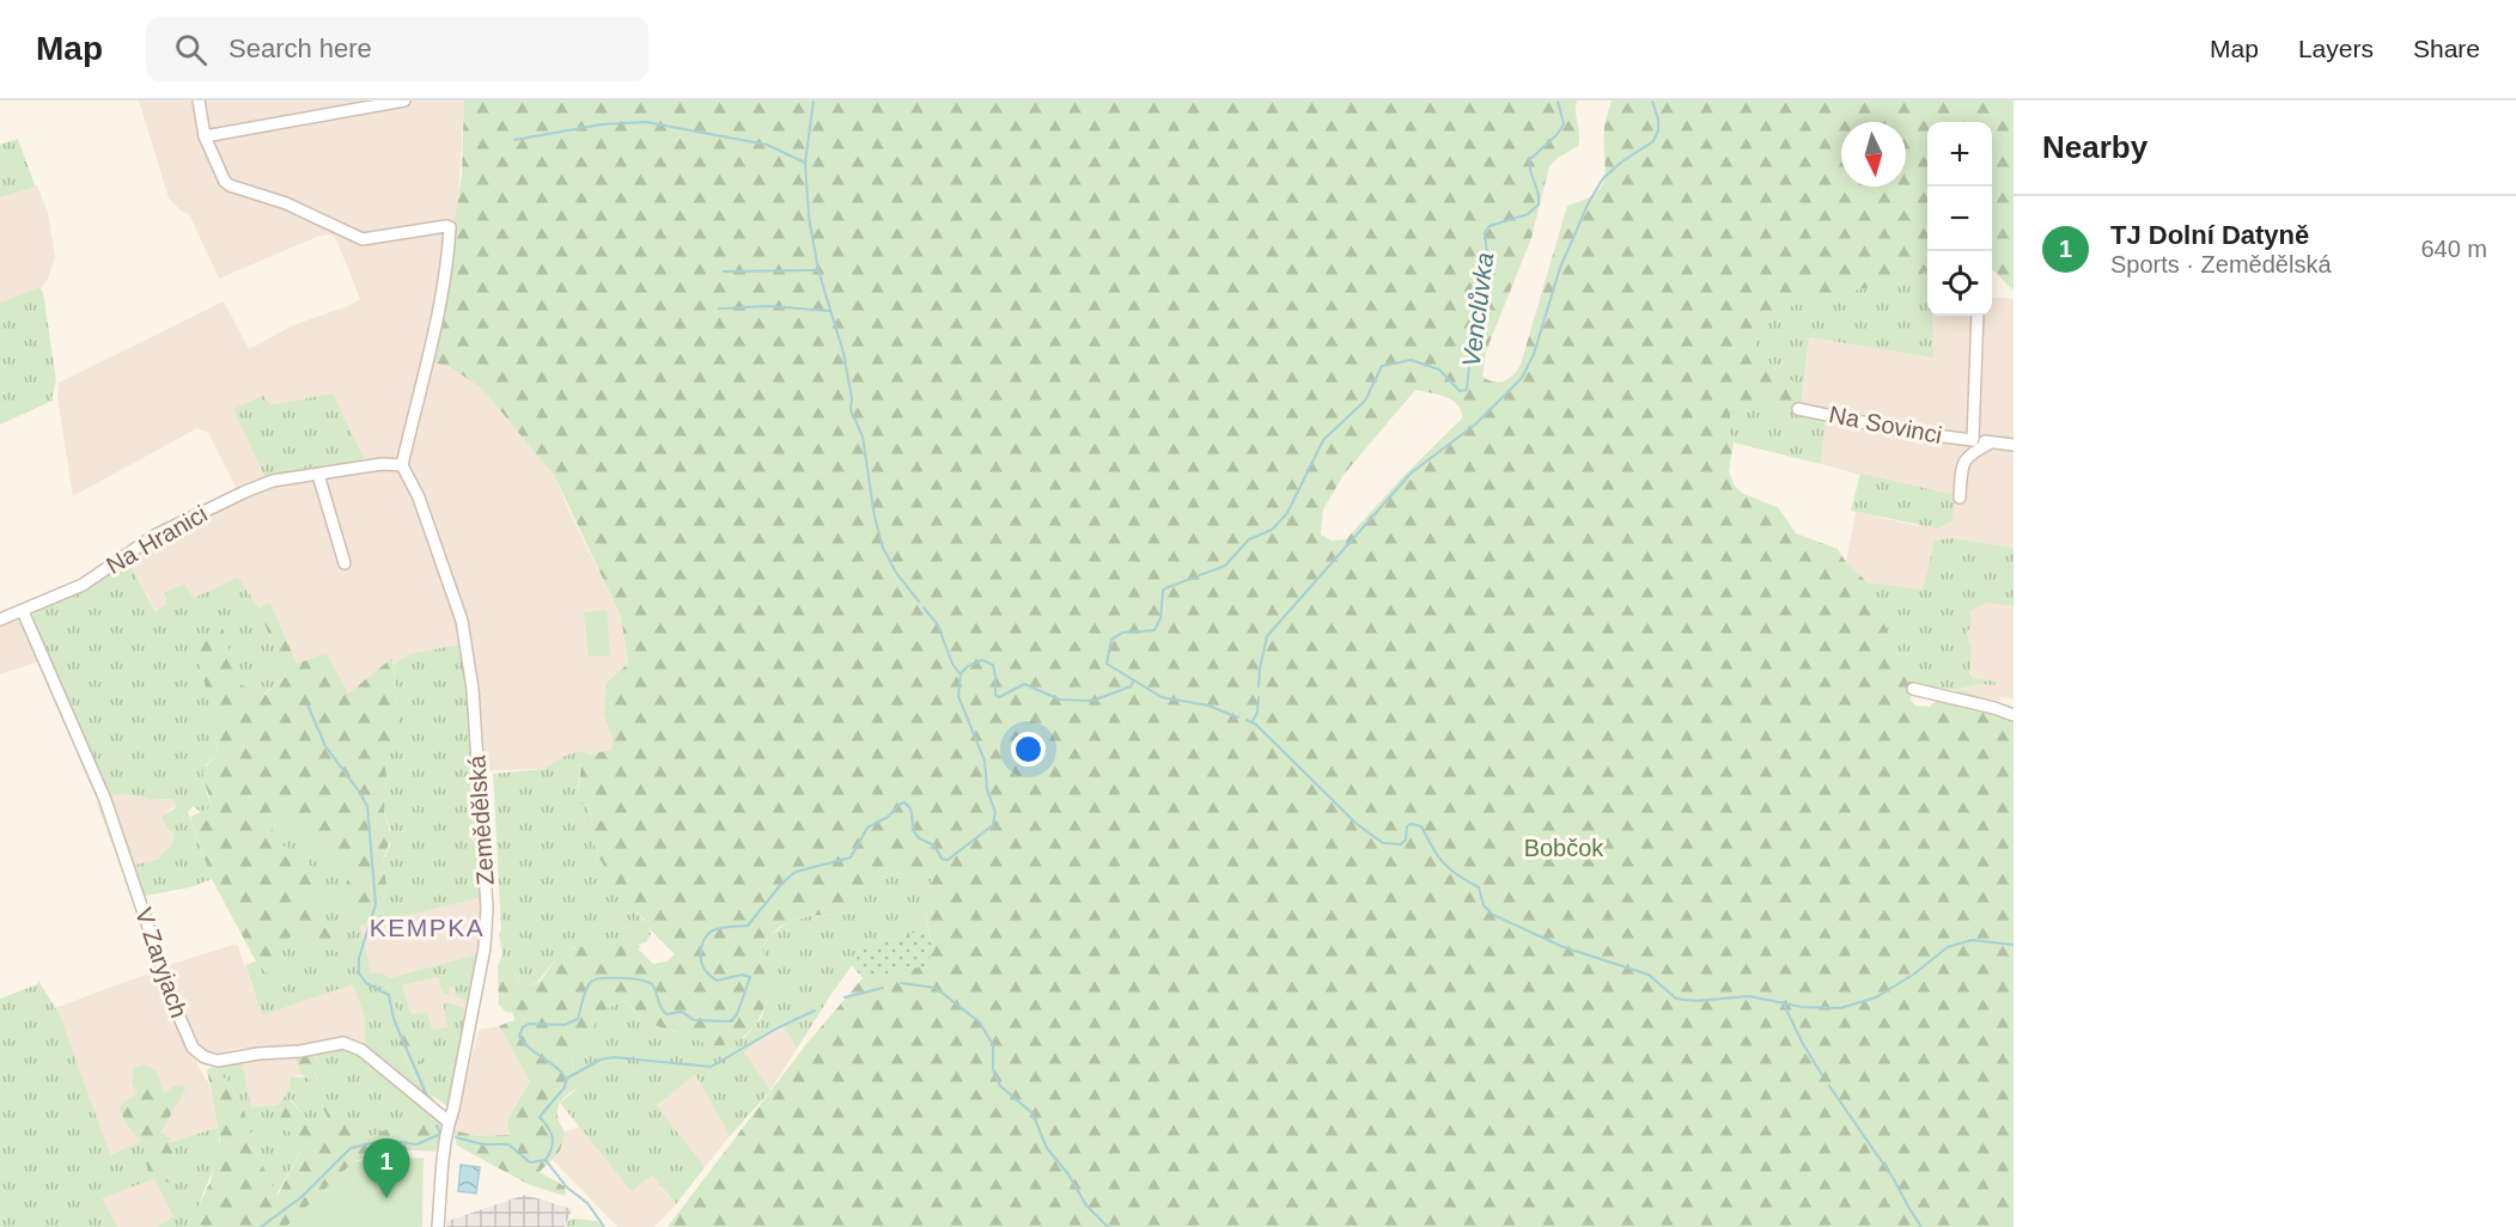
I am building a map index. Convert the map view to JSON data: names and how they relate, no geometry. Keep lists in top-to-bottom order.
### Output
{
  "streets": {
    "street": [
      "Na Sovinci",
      "Na Hranici",
      "Zemědělská",
      "V Zaryjach"
    ]
  },
  "crossings": [
    ["Na Hranici", "Zemědělská"],
    ["Na Hranici", "V Zaryjach"],
    ["Zemědělská", "V Zaryjach"]
  ],
  "districts": ["KEMPKA"],
  "water": ["Venclůvka"],
  "parks": ["Bobčok"],
  "north": "bottom",
  "page": {
    "header": "Map",
    "search": "Search here",
    "nav": ["Map", "Layers", "Share"],
    "heading": "Nearby",
    "map_buttons": ["+", "−"],
    "list": [
      {
        "mark": "1",
        "name": "TJ Dolní Datyně",
        "note": "Sports · Zemědělská",
        "value": "640 m"
      }
    ],
    "pins": "1"
  }
}
